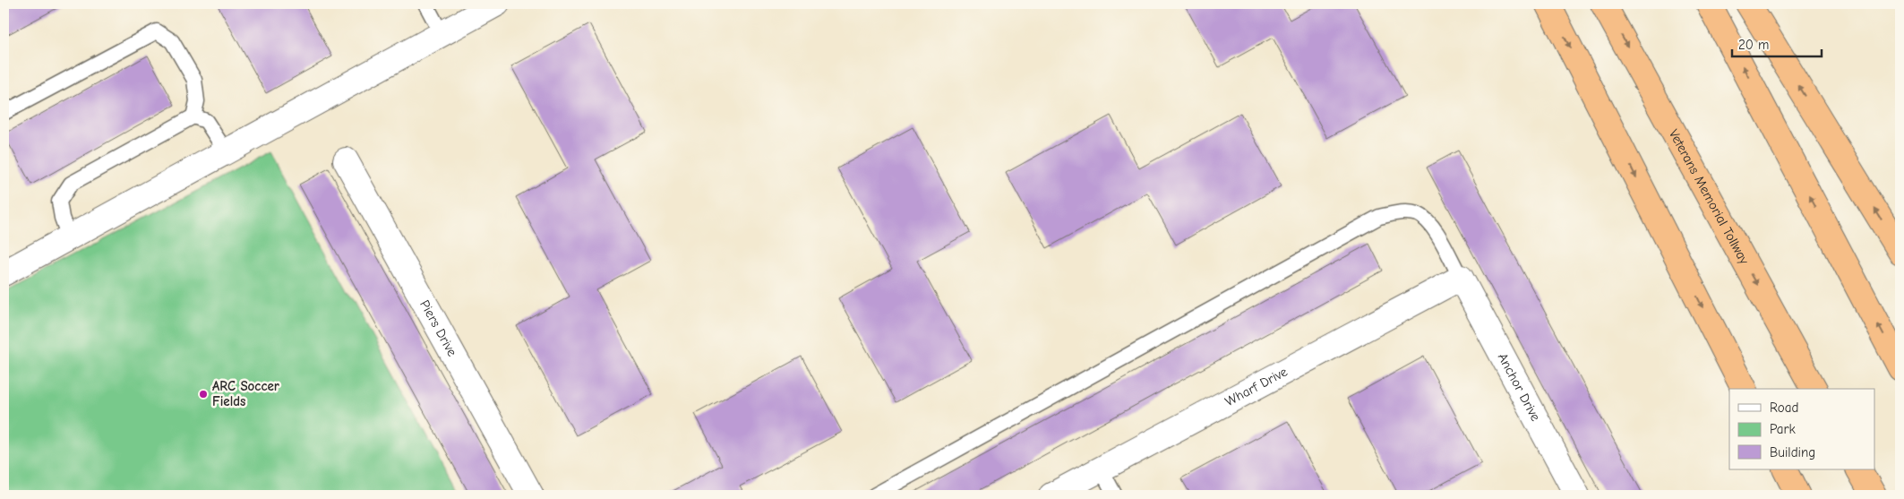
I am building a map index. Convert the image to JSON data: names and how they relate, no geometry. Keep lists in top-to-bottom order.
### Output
{
  "streets": {
    "highway": ["Veterans Memorial Tollway"],
    "street": ["Piers Drive", "Wharf Drive", "Anchor Drive"]
  },
  "crossings": [
    ["Wharf Drive", "Anchor Drive"]
  ],
  "places": ["ARC Soccer Fields"],
  "legend": ["Road", "Park", "Building"],
  "scale_bar": "20 m"
}
